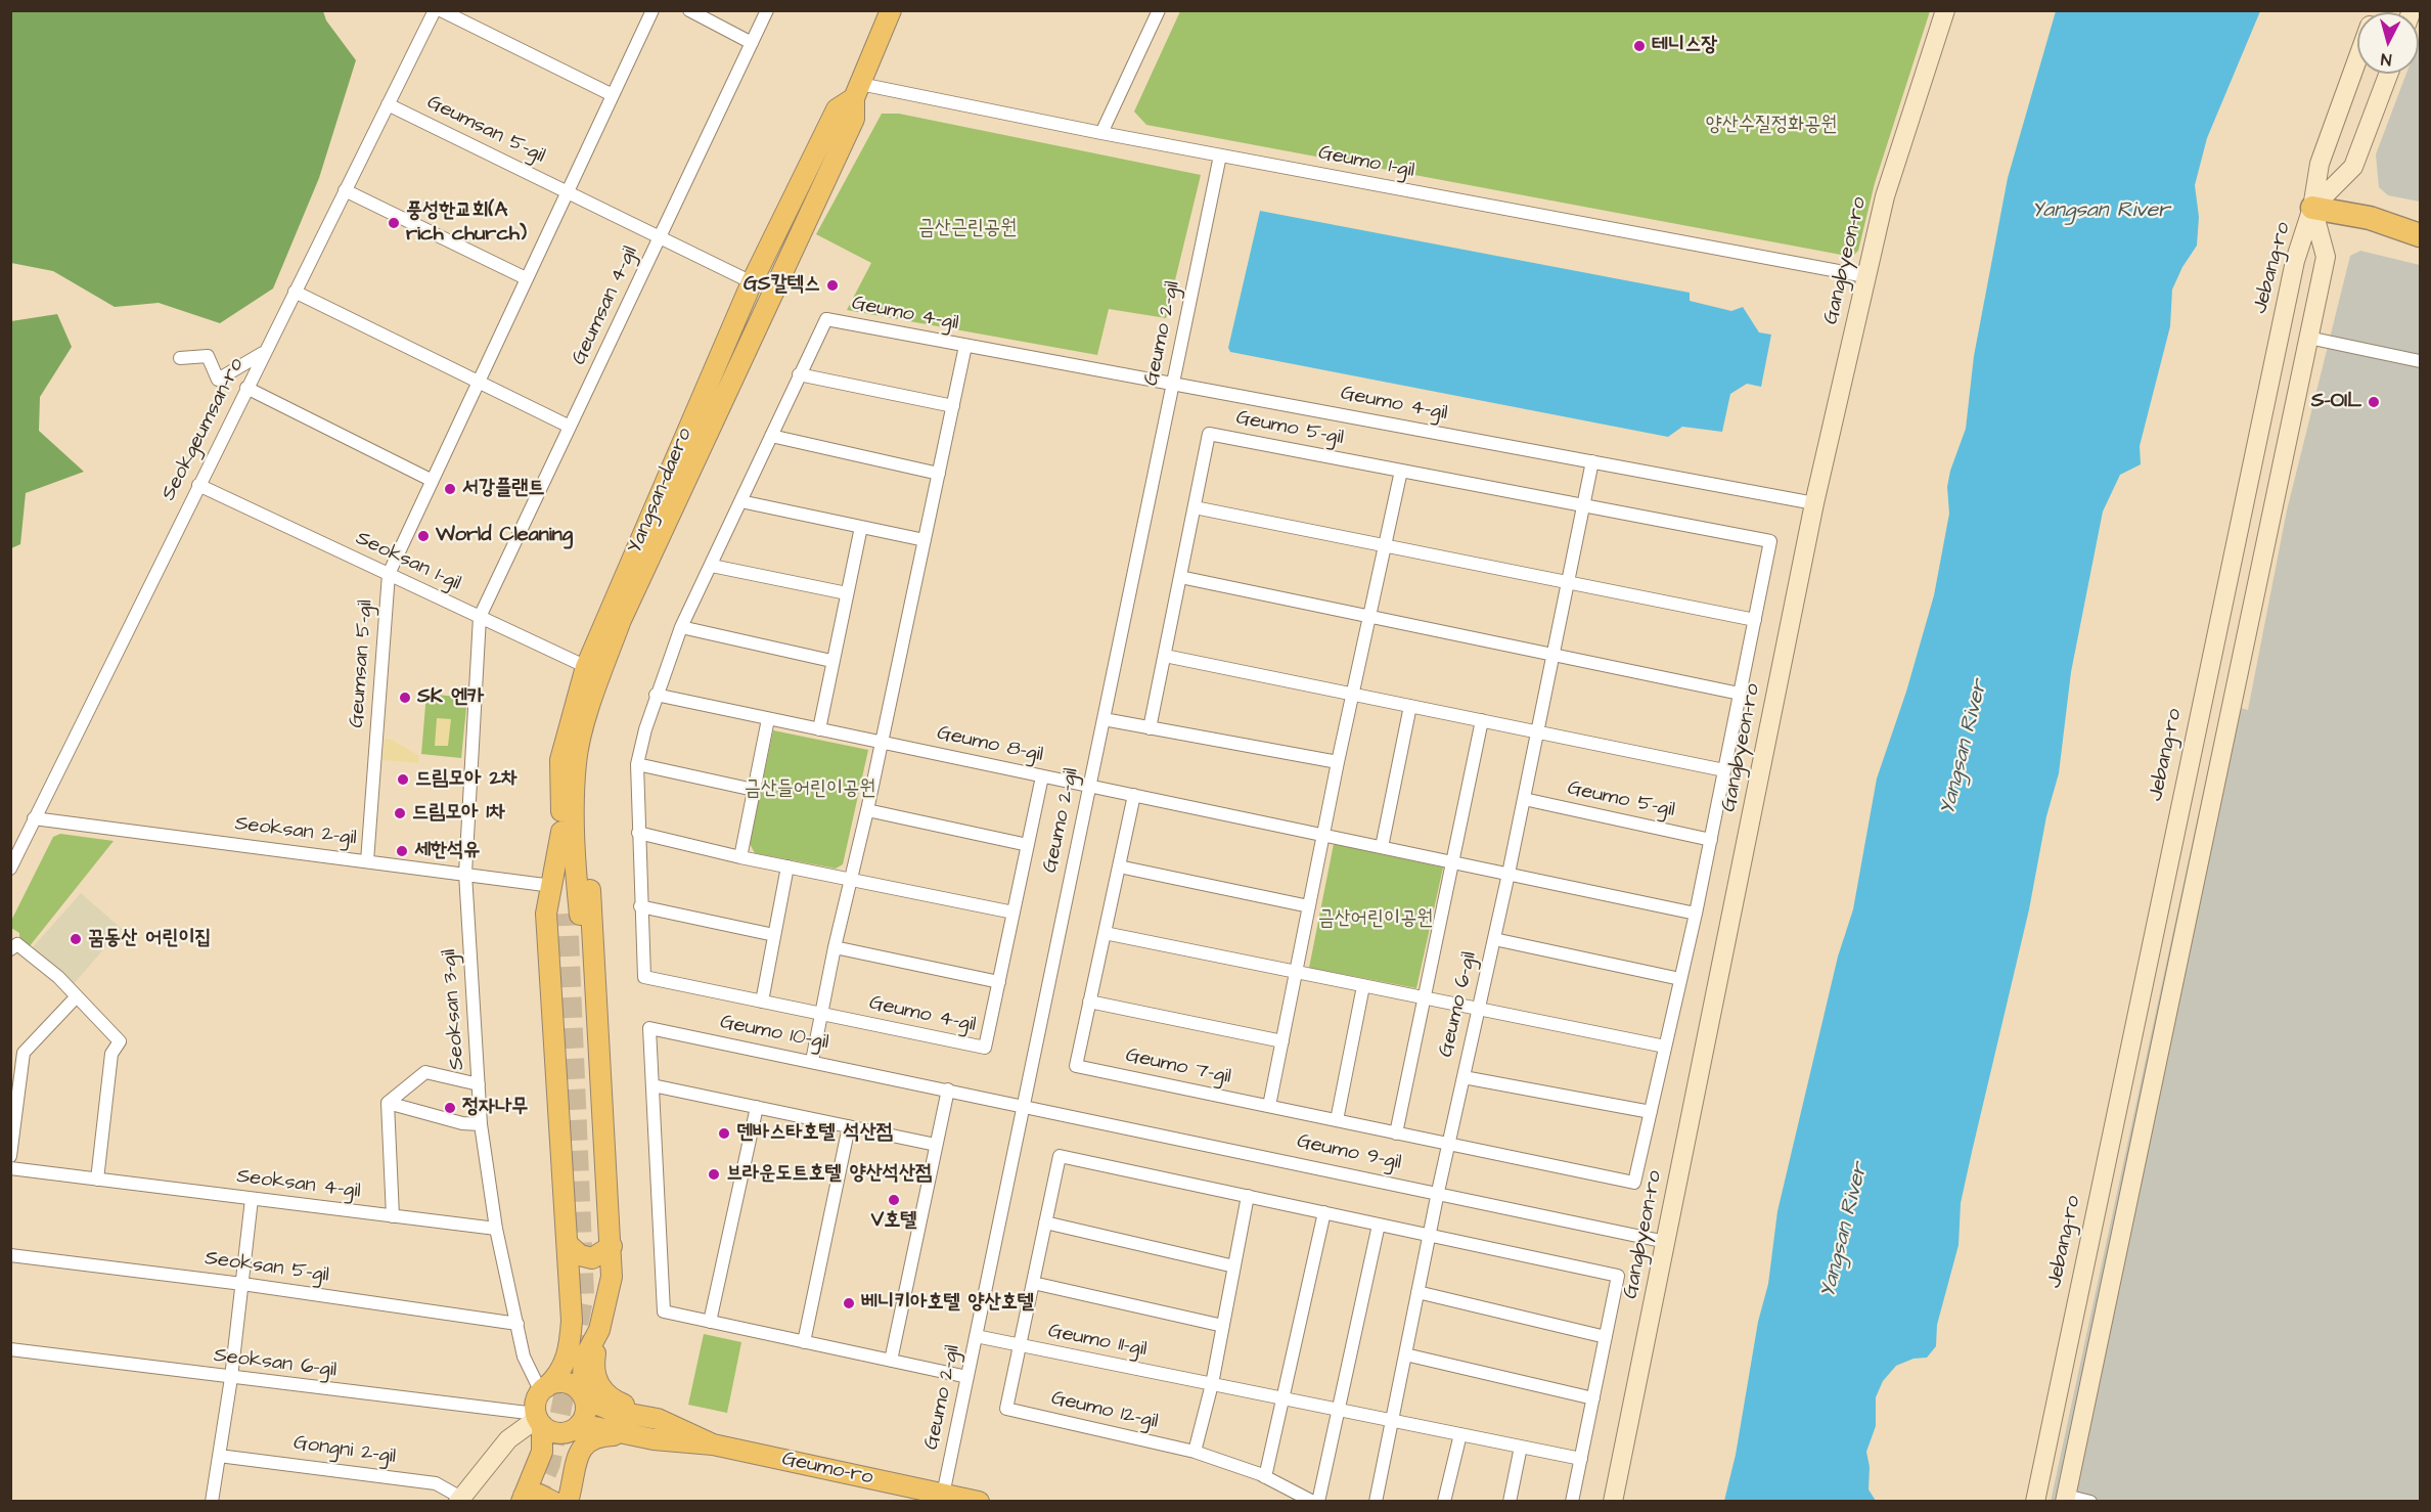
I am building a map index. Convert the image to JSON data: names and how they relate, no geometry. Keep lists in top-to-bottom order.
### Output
{
  "streets": {
    "main road": ["Yangsan-daero", "Geumo-ro"],
    "street": [
      "Geumsan 5-gil",
      "Geumo 1-gil",
      "Gangbyeon-ro",
      "Jebang-ro",
      "Geumsan 4-gil",
      "Geumo 4-gil",
      "Geumo 2-gil",
      "Geumo 5-gil",
      "Seokgeumsan-ro",
      "Seoksan 1-gil",
      "Geumo 8-gil",
      "Seoksan 2-gil",
      "Geumo 6-gil",
      "Seoksan 3-gil",
      "Geumo 10-gil",
      "Geumo 7-gil",
      "Geumo 9-gil",
      "Seoksan 4-gil",
      "Seoksan 5-gil",
      "Geumo 11-gil",
      "Seoksan 6-gil",
      "Geumo 12-gil",
      "Gongni 2-gil"
    ]
  },
  "crossings": [
    ["Geumsan 5-gil", "Seokgeumsan-ro"],
    ["Geumsan 5-gil", "Seoksan 1-gil"],
    ["Geumsan 5-gil", "Seoksan 2-gil"],
    ["Geumo 1-gil", "Gangbyeon-ro"],
    ["Geumo 1-gil", "Geumo 2-gil"],
    ["Geumo 1-gil", "Yangsan-daero"],
    ["Gangbyeon-ro", "Geumo 4-gil"],
    ["Gangbyeon-ro", "Geumo 9-gil"],
    ["Geumsan 4-gil", "Seoksan 1-gil"],
    ["Geumsan 4-gil", "Seoksan 3-gil"],
    ["Geumo 4-gil", "Geumo 2-gil"],
    ["Geumo 4-gil", "Geumo 8-gil"],
    ["Geumo 2-gil", "Geumo 8-gil"],
    ["Geumo 2-gil", "Geumo 10-gil"],
    ["Geumo 2-gil", "Geumo 9-gil"],
    ["Geumo 2-gil", "Geumo 11-gil"],
    ["Geumo 2-gil", "Geumo-ro"],
    ["Geumo 5-gil", "Geumo 7-gil"],
    ["Seokgeumsan-ro", "Seoksan 1-gil"],
    ["Seokgeumsan-ro", "Seoksan 2-gil"],
    ["Yangsan-daero", "Seoksan 1-gil"],
    ["Seoksan 1-gil", "Seoksan 3-gil"],
    ["Seoksan 2-gil", "Seoksan 3-gil"],
    ["Geumo 6-gil", "Geumo 7-gil"],
    ["Geumo 6-gil", "Geumo 9-gil"],
    ["Geumo 6-gil", "Geumo 12-gil"],
    ["Seoksan 3-gil", "Seoksan 4-gil"],
    ["Seoksan 3-gil", "Seoksan 5-gil"],
    ["Seoksan 3-gil", "Seoksan 6-gil"],
    ["Seoksan 3-gil", "Geumo-ro"],
    ["Geumo 10-gil", "Geumo 9-gil"],
    ["Geumo 11-gil", "Geumo 12-gil"],
    ["Seoksan 6-gil", "Geumo-ro"]
  ],
  "water": ["Yangsan River"],
  "parks": [
    "양산수질정화공원",
    "금산근린공원",
    "금산들어린이공원",
    "금산어린이공원"
  ],
  "places": [
    "테니스장",
    "풍성한교회(A rich church)",
    "GS칼텍스",
    "S-OIL",
    "서강플랜트",
    "World Cleaning",
    "SK 엔카",
    "드림모아 2차",
    "드림모아 1차",
    "세한석유",
    "꿈동산 어린이집",
    "정자나무",
    "덴바스타호텔 석산점",
    "브라운도트호텔 양산석산점",
    "V호텔",
    "베니키아호텔 양산호텔"
  ],
  "north": "bottom"
}
